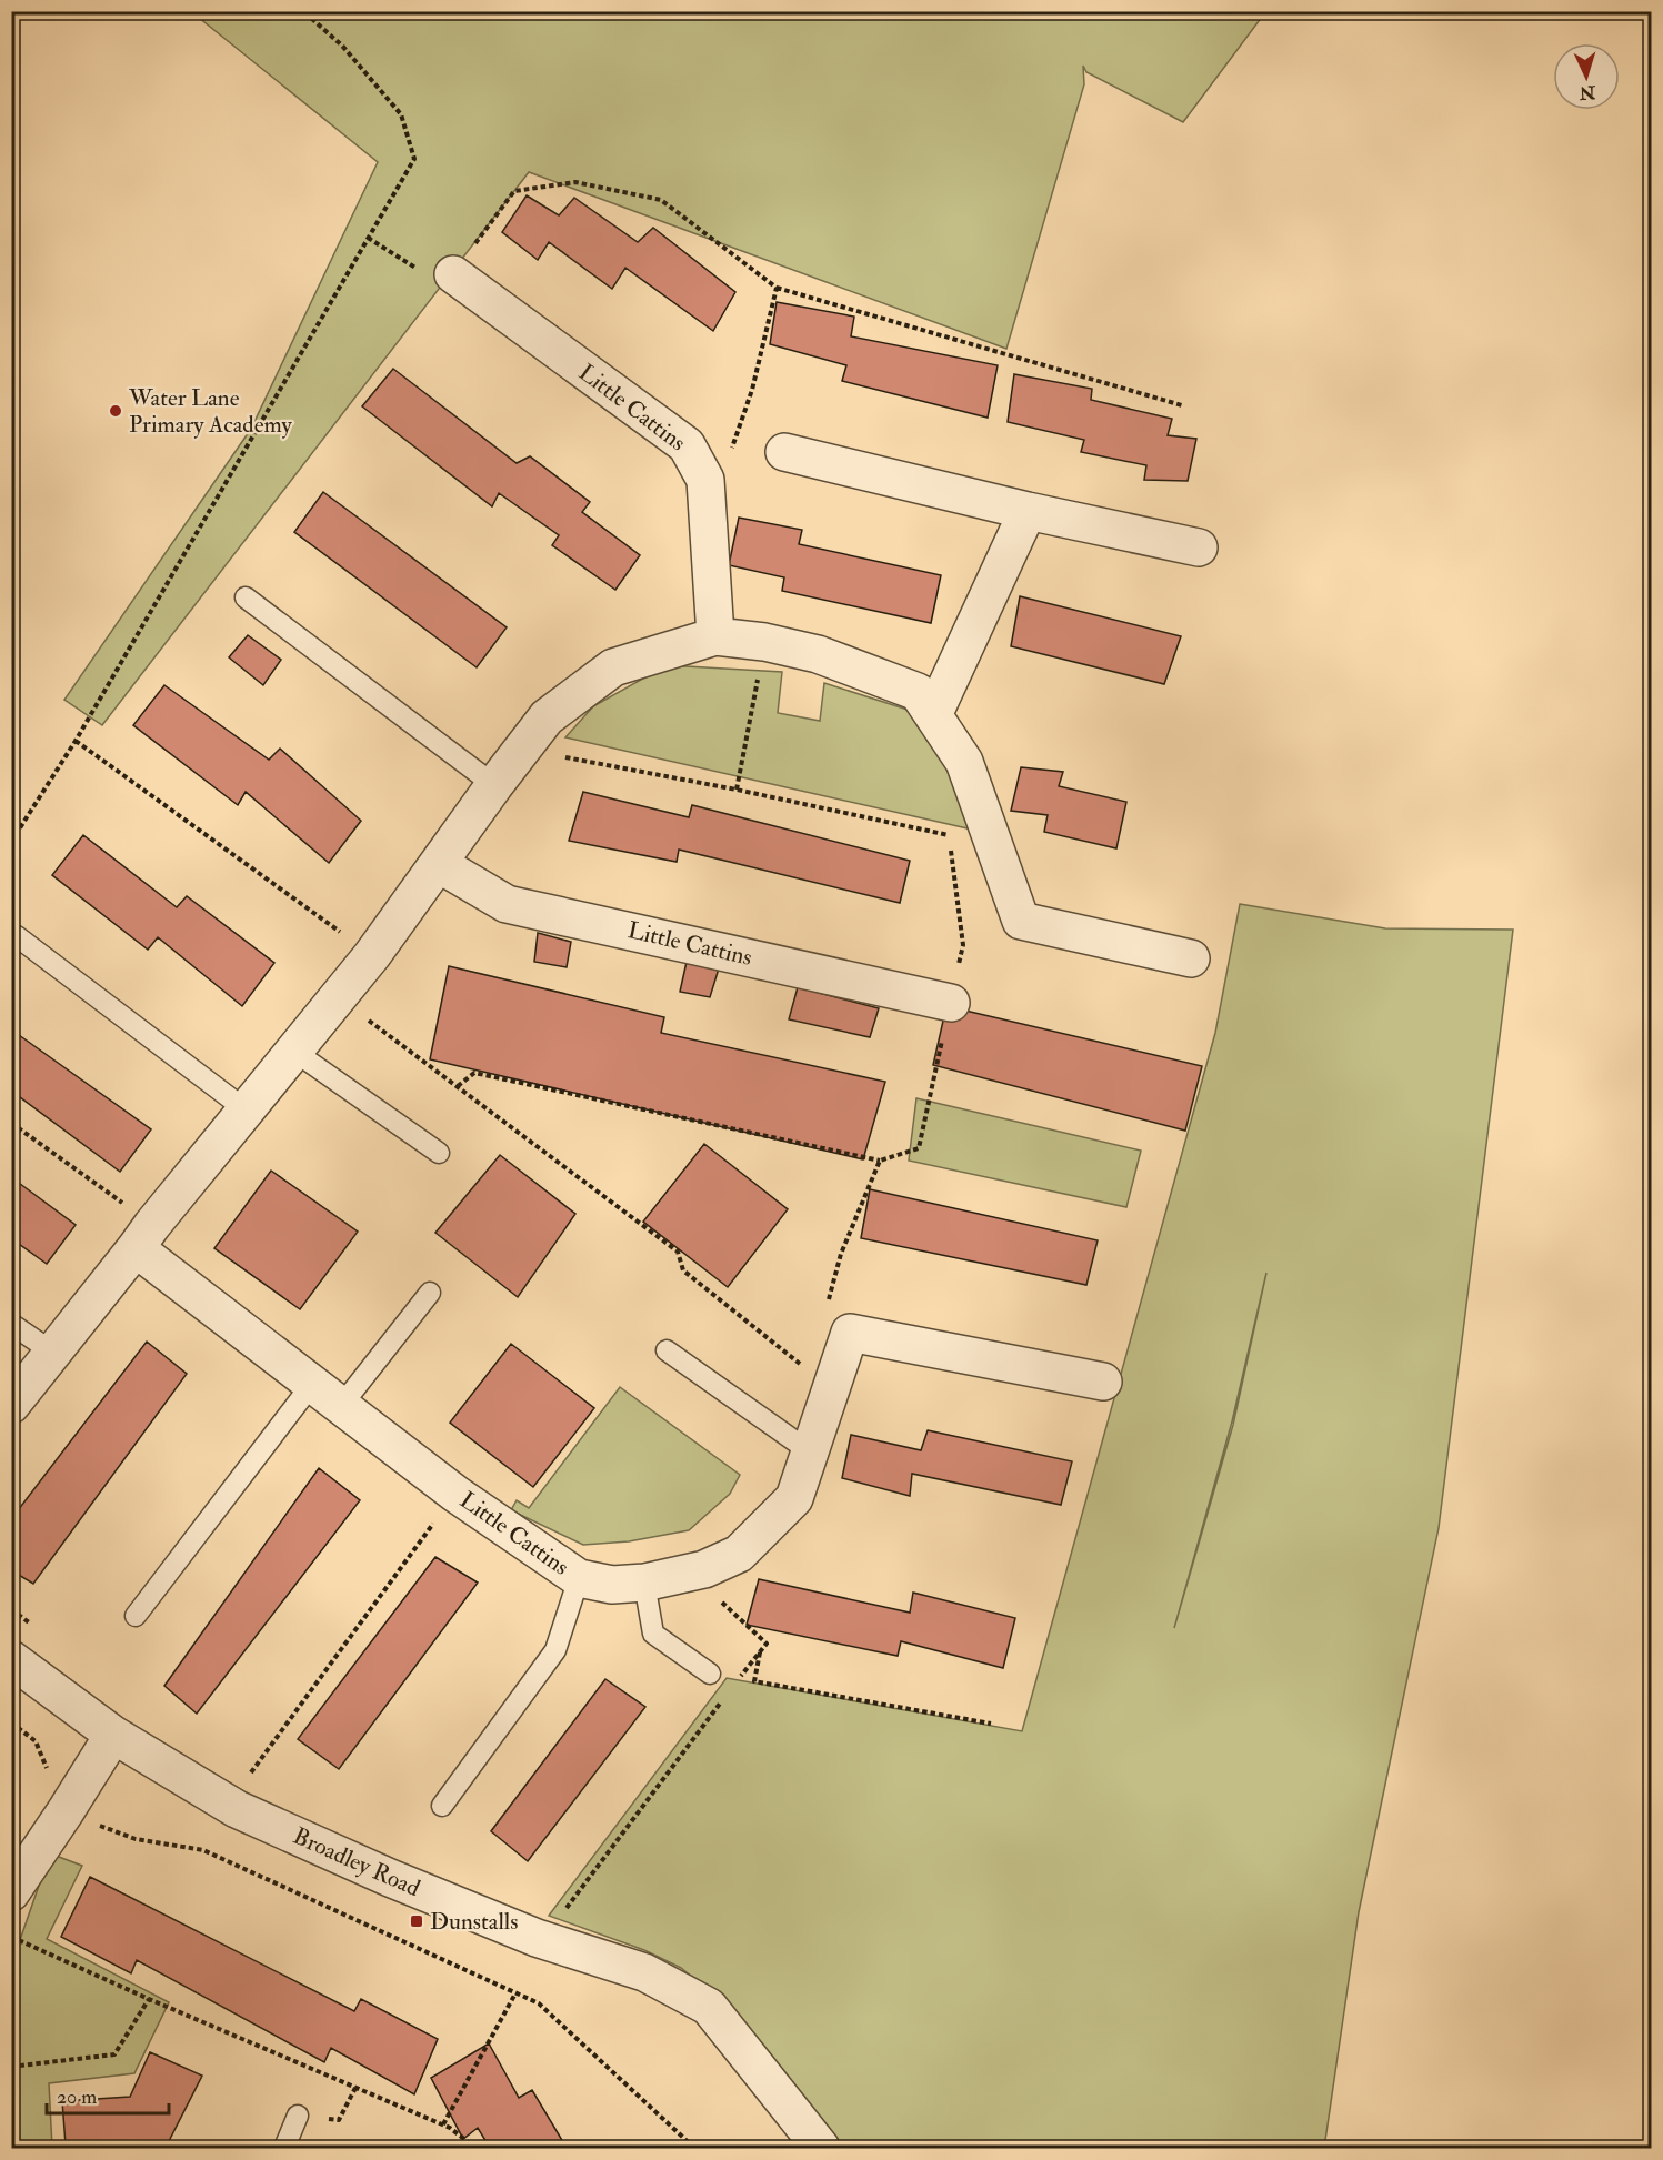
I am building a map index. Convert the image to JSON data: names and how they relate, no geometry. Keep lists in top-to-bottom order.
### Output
{
  "streets": {
    "street": ["Little Cattins", "Broadley Road"]
  },
  "places": {
    "other": ["Water Lane Primary Academy"],
    "transit": ["Dunstalls"]
  },
  "scale_bar": "20 m",
  "north": "bottom"
}
